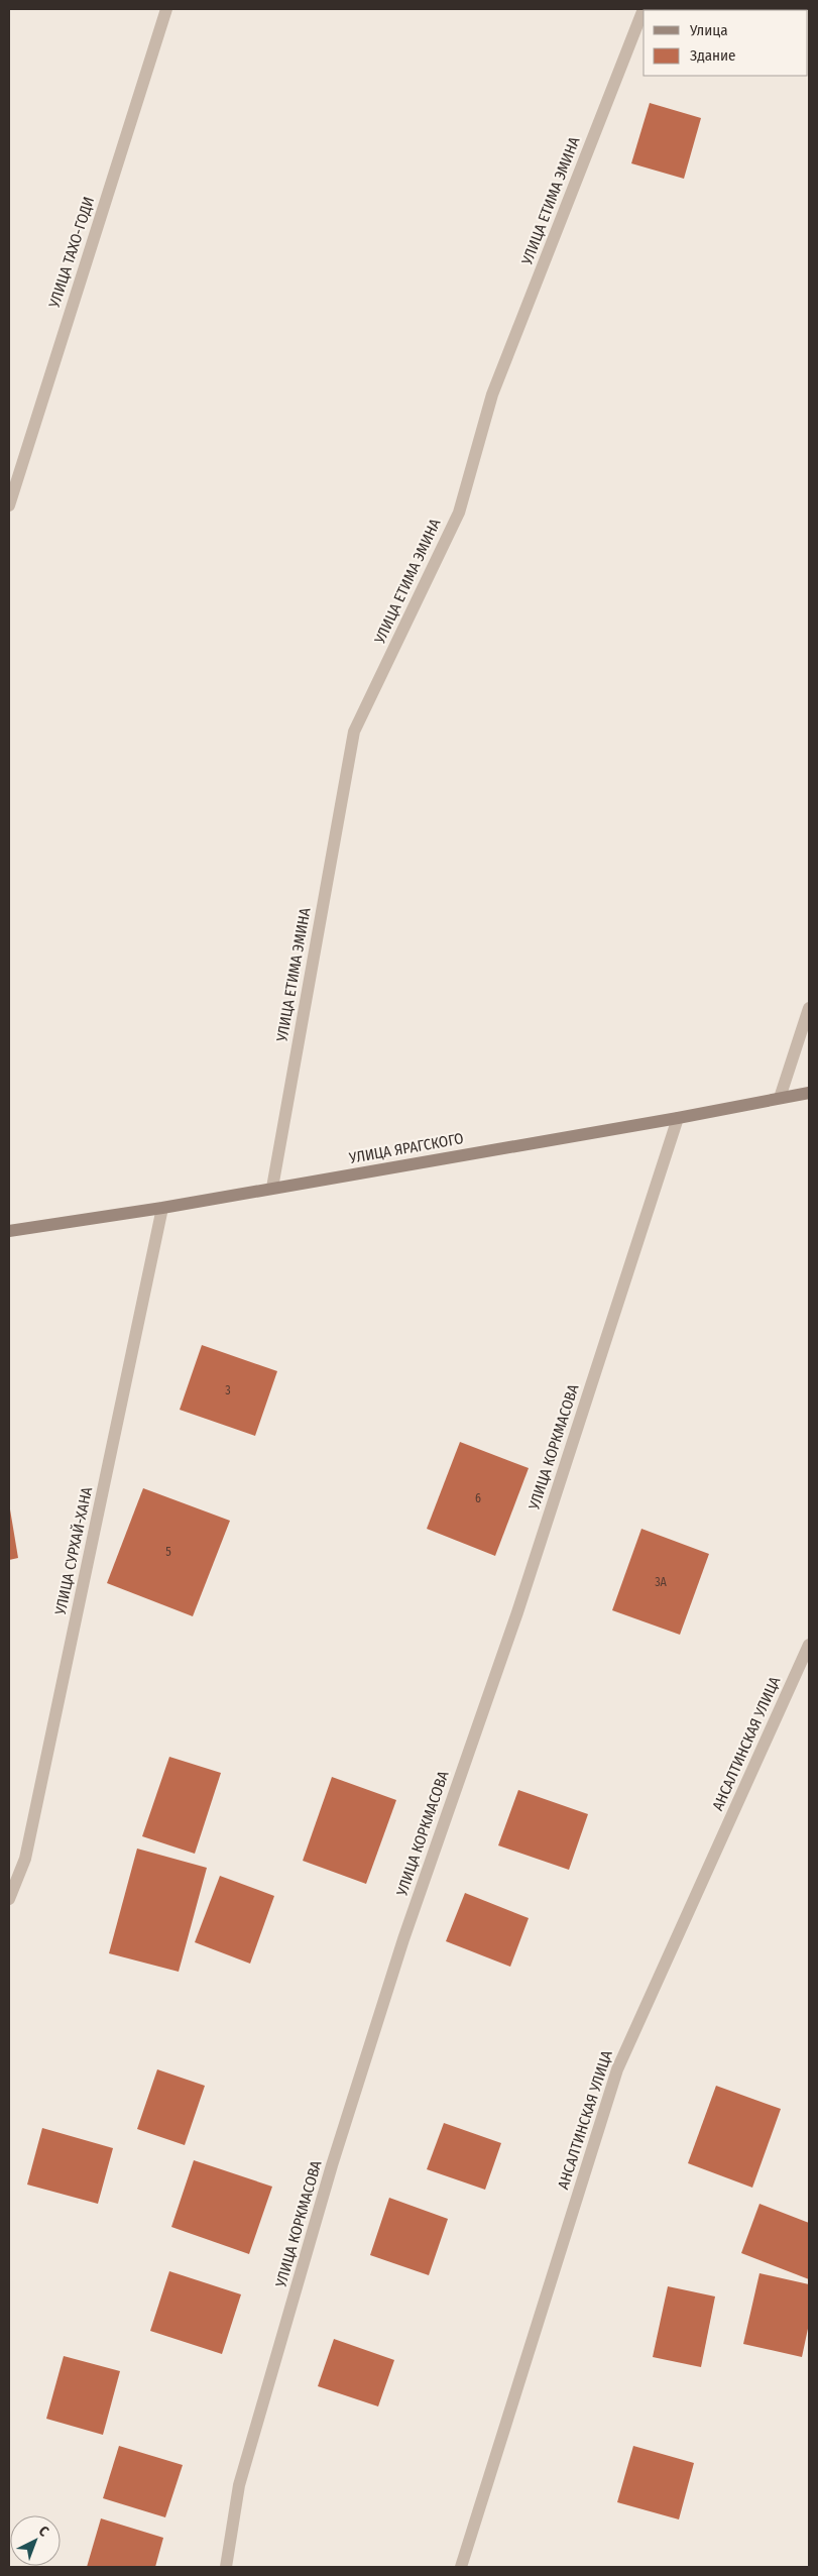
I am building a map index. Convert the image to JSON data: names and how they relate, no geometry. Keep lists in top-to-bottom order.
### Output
{
  "streets": {
    "main road": ["УЛИЦА ЯРАГСКОГО"],
    "street": [
      "УЛИЦА ЕТИМА ЭМИНА",
      "УЛИЦА ТАХО-ГОДИ",
      "УЛИЦА КОРКМАСОВА",
      "УЛИЦА СУРХАЙ-ХАНА",
      "АНСАЛТИНСКАЯ УЛИЦА"
    ]
  },
  "crossings": [
    ["УЛИЦА ЕТИМА ЭМИНА", "УЛИЦА ЯРАГСКОГО"],
    ["УЛИЦА ЯРАГСКОГО", "УЛИЦА КОРКМАСОВА"],
    ["УЛИЦА ЯРАГСКОГО", "УЛИЦА СУРХАЙ-ХАНА"]
  ],
  "house_numbers": [
    "3",
    "6",
    "5",
    "3А"
  ],
  "legend": ["Улица", "Здание"],
  "north": "top right"
}
